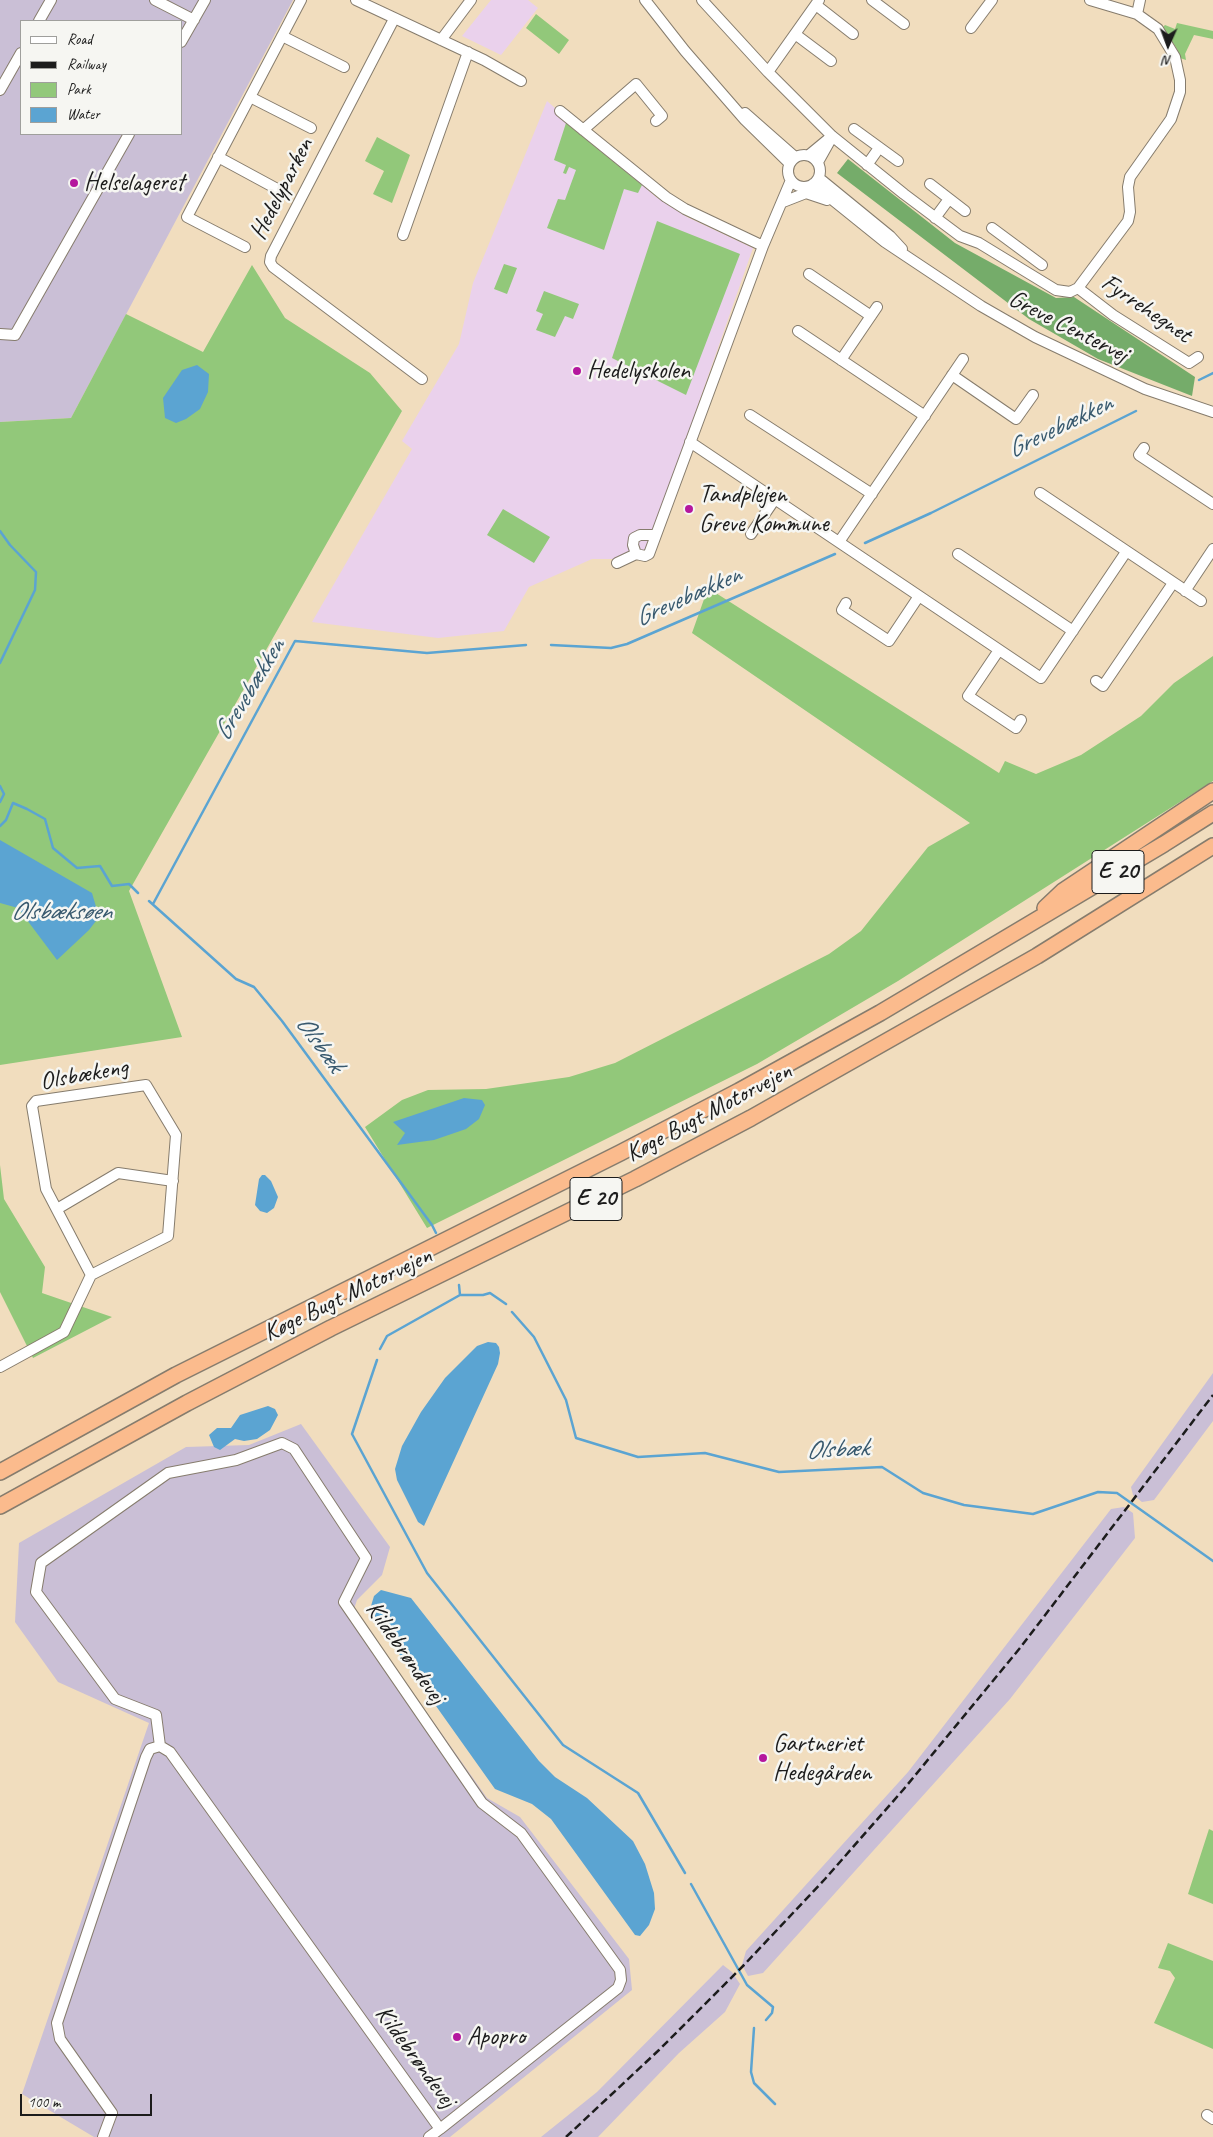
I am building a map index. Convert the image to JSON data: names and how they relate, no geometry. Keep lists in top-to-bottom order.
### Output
{
  "streets": {
    "highway": ["E 20", "Køge Bugt Motorvejen"],
    "street": [
      "Hedelyparken",
      "Fyrrehegnet",
      "Greve Centervej",
      "Olsbækeng",
      "Kildebrøndevej"
    ]
  },
  "water": ["Grevebækken", "Olsbæksøen", "Olsbæk"],
  "places": [
    "Helselageret",
    "Hedelyskolen",
    "Tandplejen Greve Kommune",
    "Gartneriet Hedegården",
    "Apopro"
  ],
  "legend": [
    "Road",
    "Railway",
    "Park",
    "Water"
  ],
  "scale_bar": "100 m",
  "north": "bottom"
}
